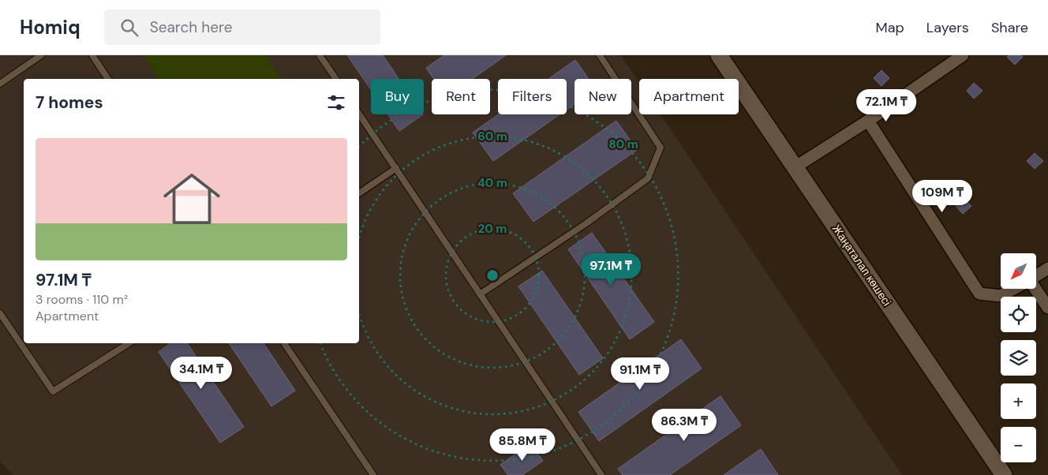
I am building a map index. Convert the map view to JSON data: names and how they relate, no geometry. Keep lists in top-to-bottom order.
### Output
{
  "streets": {
    "main road": ["Жаңаталап көшесі"]
  },
  "north": "bottom left",
  "page": {
    "header": "Homiq",
    "search": "Search here",
    "nav": ["Map", "Layers", "Share"],
    "chip": [
      "Buy",
      "Rent",
      "Filters",
      "New",
      "Apartment"
    ],
    "heading": "7 homes",
    "price": [
      "72.1M ₸",
      "109M ₸",
      "97.1M ₸",
      "34.1M ₸",
      "91.1M ₸",
      "86.3M ₸",
      "85.8M ₸"
    ],
    "list": [
      {
        "name": "97.1M ₸",
        "note": "3 rooms · 110 m² · Apartment"
      }
    ],
    "map_buttons": ["+", "−"]
  },
  "rings": [
    "60 m",
    "80 m",
    "40 m",
    "20 m"
  ]
}
